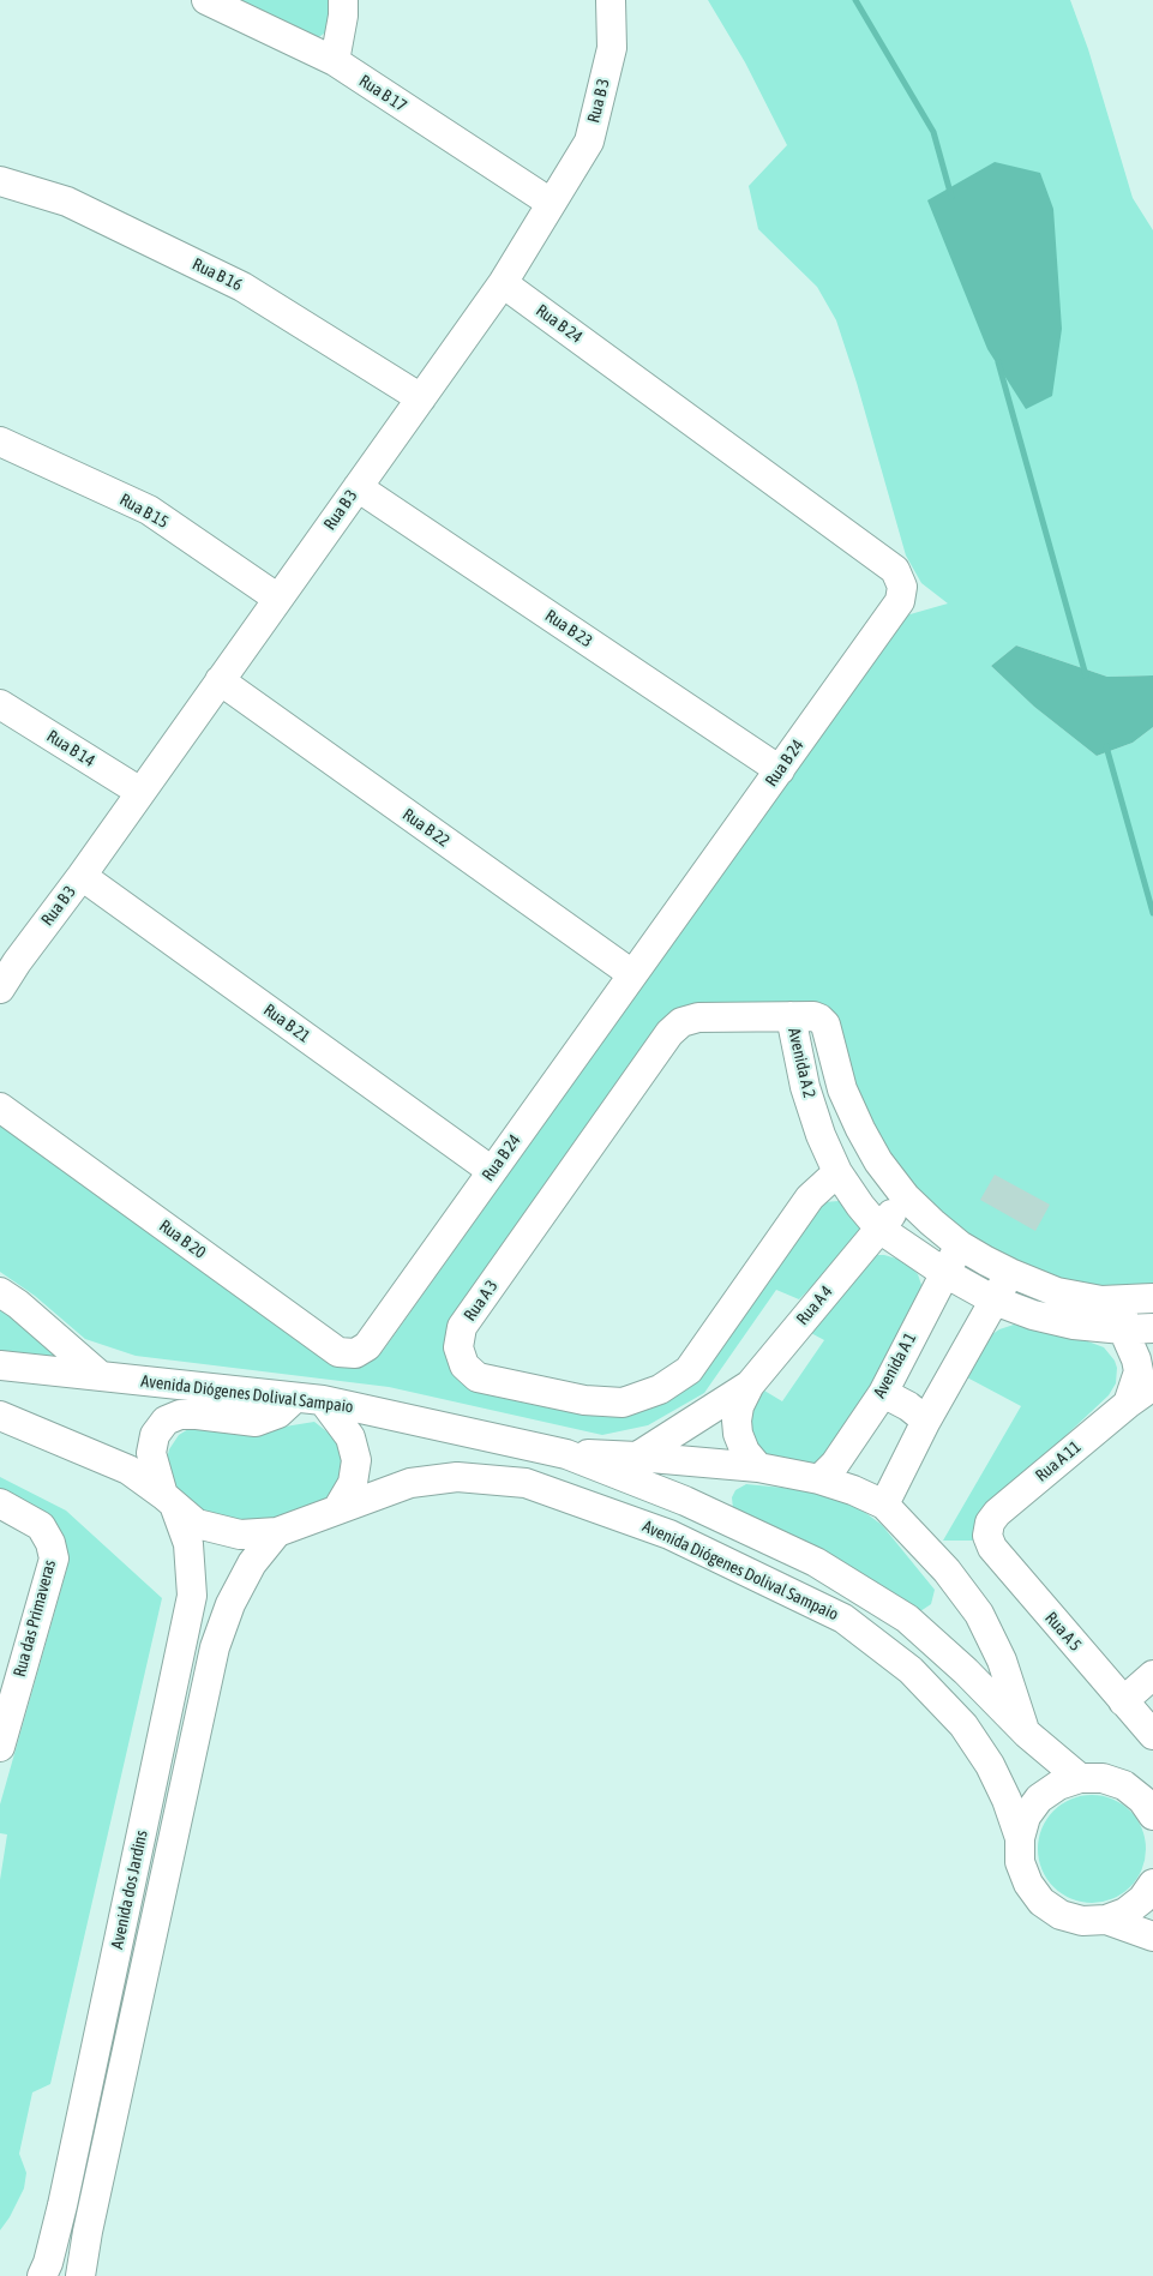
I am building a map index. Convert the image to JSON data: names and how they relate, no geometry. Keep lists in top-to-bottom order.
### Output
{
  "streets": {
    "street": [
      "Rua B 17",
      "Rua B 3",
      "Rua B 16",
      "Rua B 24",
      "Rua B 15",
      "Rua B 23",
      "Rua B 14",
      "Rua B 22",
      "Rua B 21",
      "Avenida A 2",
      "Rua B 20",
      "Rua A 3",
      "Rua A 4",
      "Avenida A 1",
      "Avenida Diógenes Dolival Sampaio",
      "Rua A 11",
      "Rua das Primaveras",
      "Rua A 5",
      "Avenida dos Jardins"
    ]
  },
  "crossings": [
    ["Rua B 17", "Rua B 3"],
    ["Rua B 3", "Rua B 16"],
    ["Rua B 3", "Rua B 24"],
    ["Rua B 3", "Rua B 15"],
    ["Rua B 3", "Rua B 23"],
    ["Rua B 3", "Rua B 14"],
    ["Rua B 3", "Rua B 22"],
    ["Rua B 3", "Rua B 21"],
    ["Rua B 24", "Rua B 23"],
    ["Rua B 24", "Rua B 22"],
    ["Rua B 24", "Rua B 21"],
    ["Rua B 24", "Rua B 20"],
    ["Avenida A 2", "Rua A 3"],
    ["Avenida A 2", "Rua A 4"],
    ["Avenida A 2", "Avenida A 1"],
    ["Avenida Diógenes Dolival Sampaio", "Avenida dos Jardins"],
    ["Rua A 11", "Rua A 5"]
  ]
}
